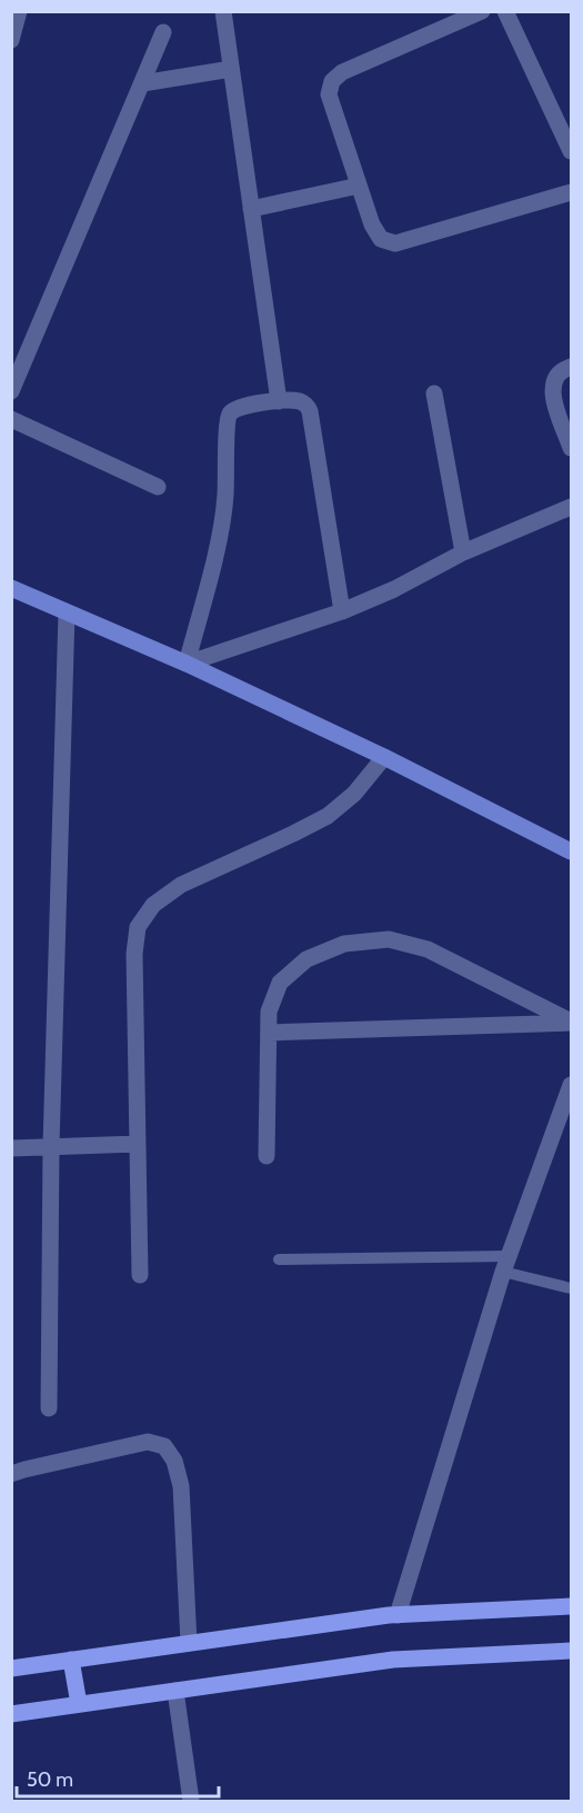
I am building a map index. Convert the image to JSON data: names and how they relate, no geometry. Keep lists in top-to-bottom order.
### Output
{
  "scale_bar": "50 m"
}
